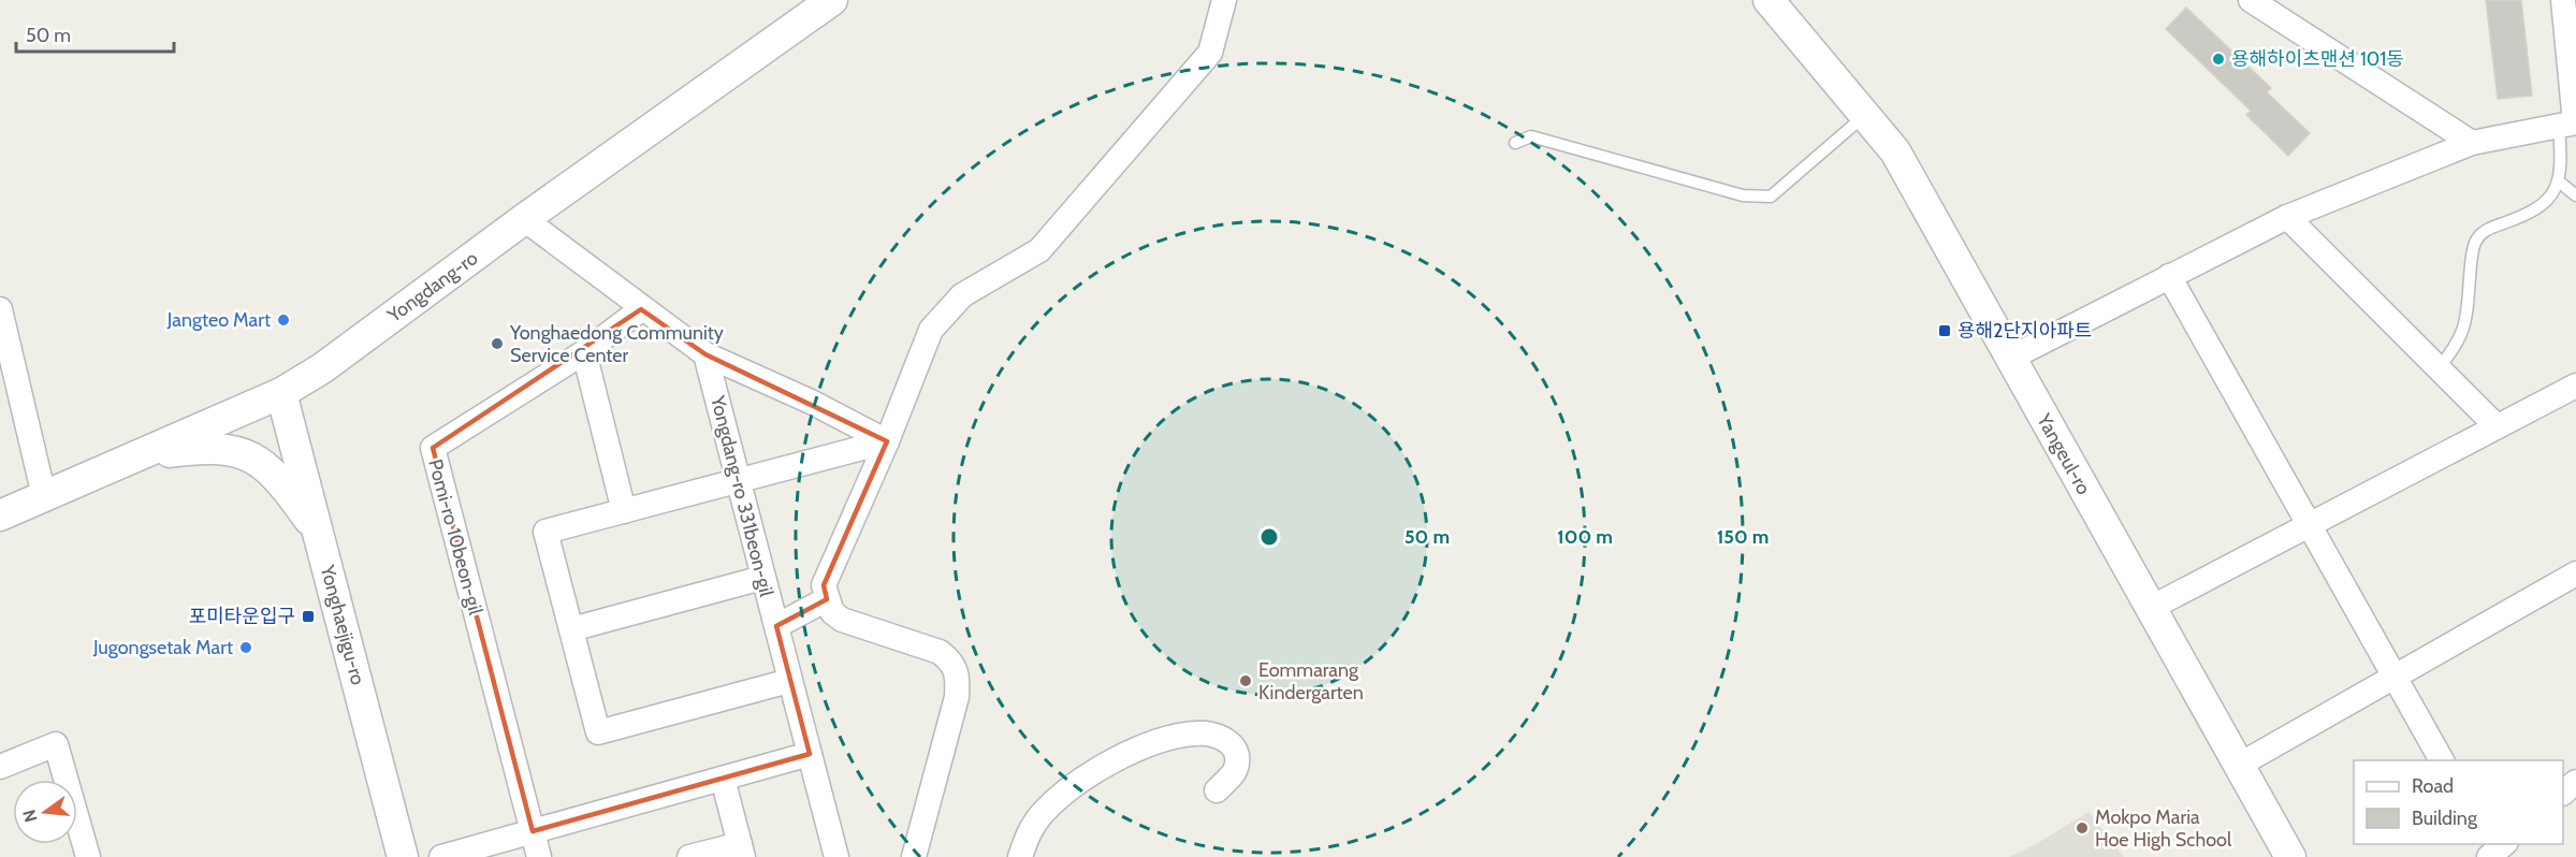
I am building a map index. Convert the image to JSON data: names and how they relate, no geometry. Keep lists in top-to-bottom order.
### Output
{
  "streets": {
    "street": [
      "Yongdang-ro",
      "Yangeul-ro",
      "Yongdang-ro 331beon-gil",
      "Pomi-ro 10beon-gil",
      "Yonghaejigu-ro"
    ]
  },
  "crossings": [
    ["Yongdang-ro", "Yonghaejigu-ro"]
  ],
  "places": {
    "other": [
      "용해하이츠맨션 101동",
      "Jangteo Mart",
      "Yonghaedong Community Service Center",
      "Jugongsetak Mart",
      "Eommarang Kindergarten",
      "Mokpo Maria Hoe High School"
    ],
    "transit": ["용해2단지아파트", "포미타운입구"]
  },
  "legend": ["Road", "Building"],
  "scale_bar": "50 m",
  "north": "left",
  "rings": ["50 m", "100 m", "150 m"]
}
